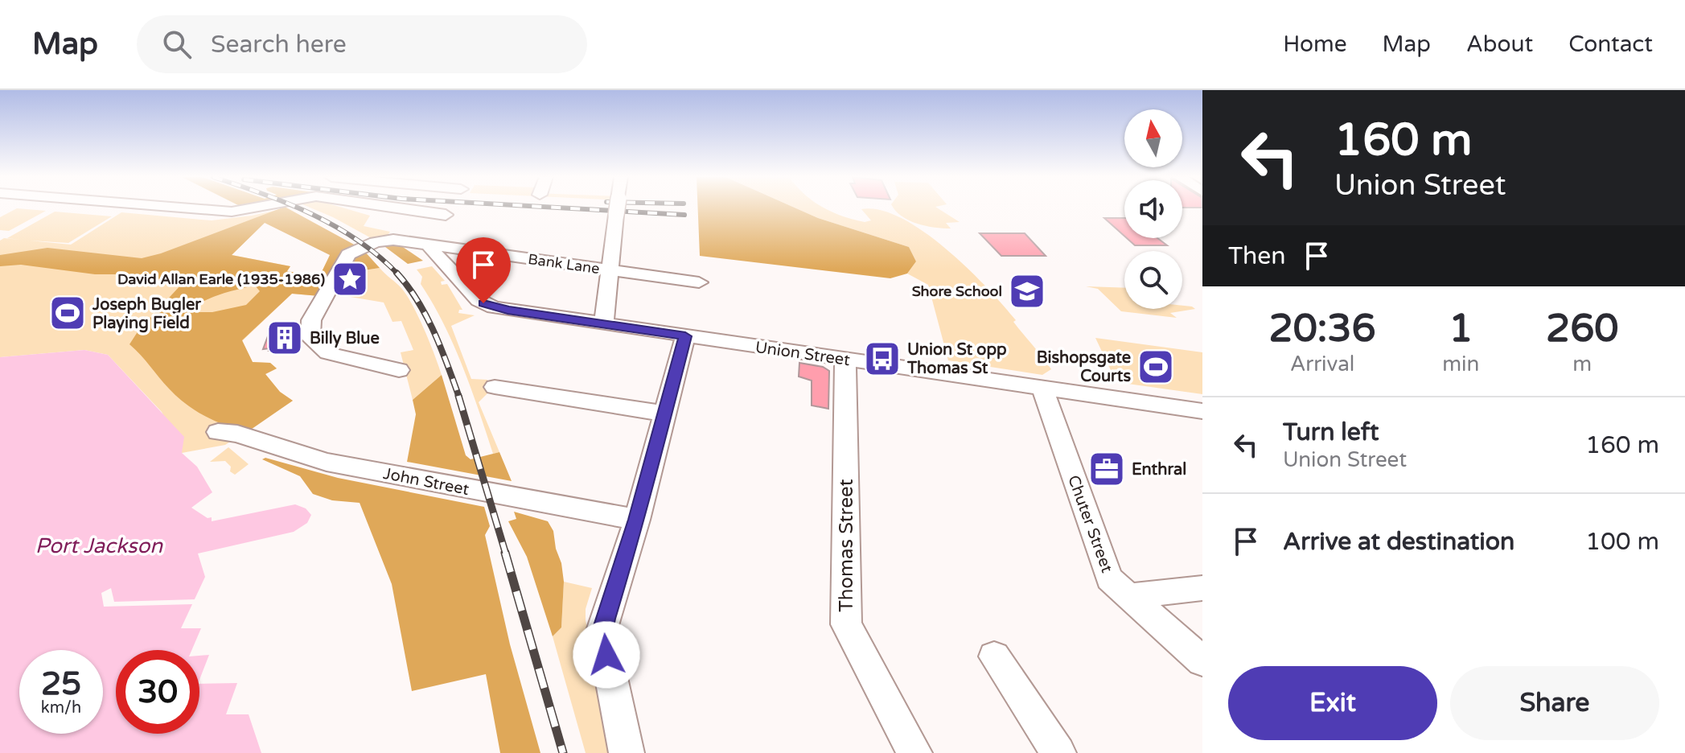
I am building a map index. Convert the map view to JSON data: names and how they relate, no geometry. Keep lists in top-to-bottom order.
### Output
{
  "streets": {
    "street": [
      "Bank Lane",
      "Union Street",
      "John Street",
      "Chuter Street",
      "Thomas Street"
    ]
  },
  "crossings": [
    ["Bank Lane", "Union Street"],
    ["Union Street", "Chuter Street"],
    ["Union Street", "Thomas Street"]
  ],
  "water": ["Port Jackson"],
  "places": {
    "place": ["David Allan Earle (1935-1986)"],
    "school or university": ["Shore School"],
    "sports": ["Joseph Bugler Playing Field", "Bishopsgate Courts"],
    "building": ["Billy Blue"],
    "bus stop": ["Union St opp Thomas St"],
    "office": ["Enthral"]
  },
  "north": "top",
  "page": {
    "header": "Map",
    "search": "Search here",
    "nav": [
      "Home",
      "Map",
      "About",
      "Contact"
    ],
    "turn": ["160 m", "Union Street"],
    "then": "Then",
    "eta": [
      "20:36",
      "Arrival",
      "1",
      "min",
      "260",
      "m"
    ],
    "list": [
      {
        "name": "Turn left",
        "note": "Union Street",
        "value": "160 m"
      },
      {
        "name": "Arrive at destination",
        "value": "100 m"
      }
    ],
    "speed": "25 km/h",
    "limit": "30",
    "buttons": ["Exit", "Share"]
  }
}
